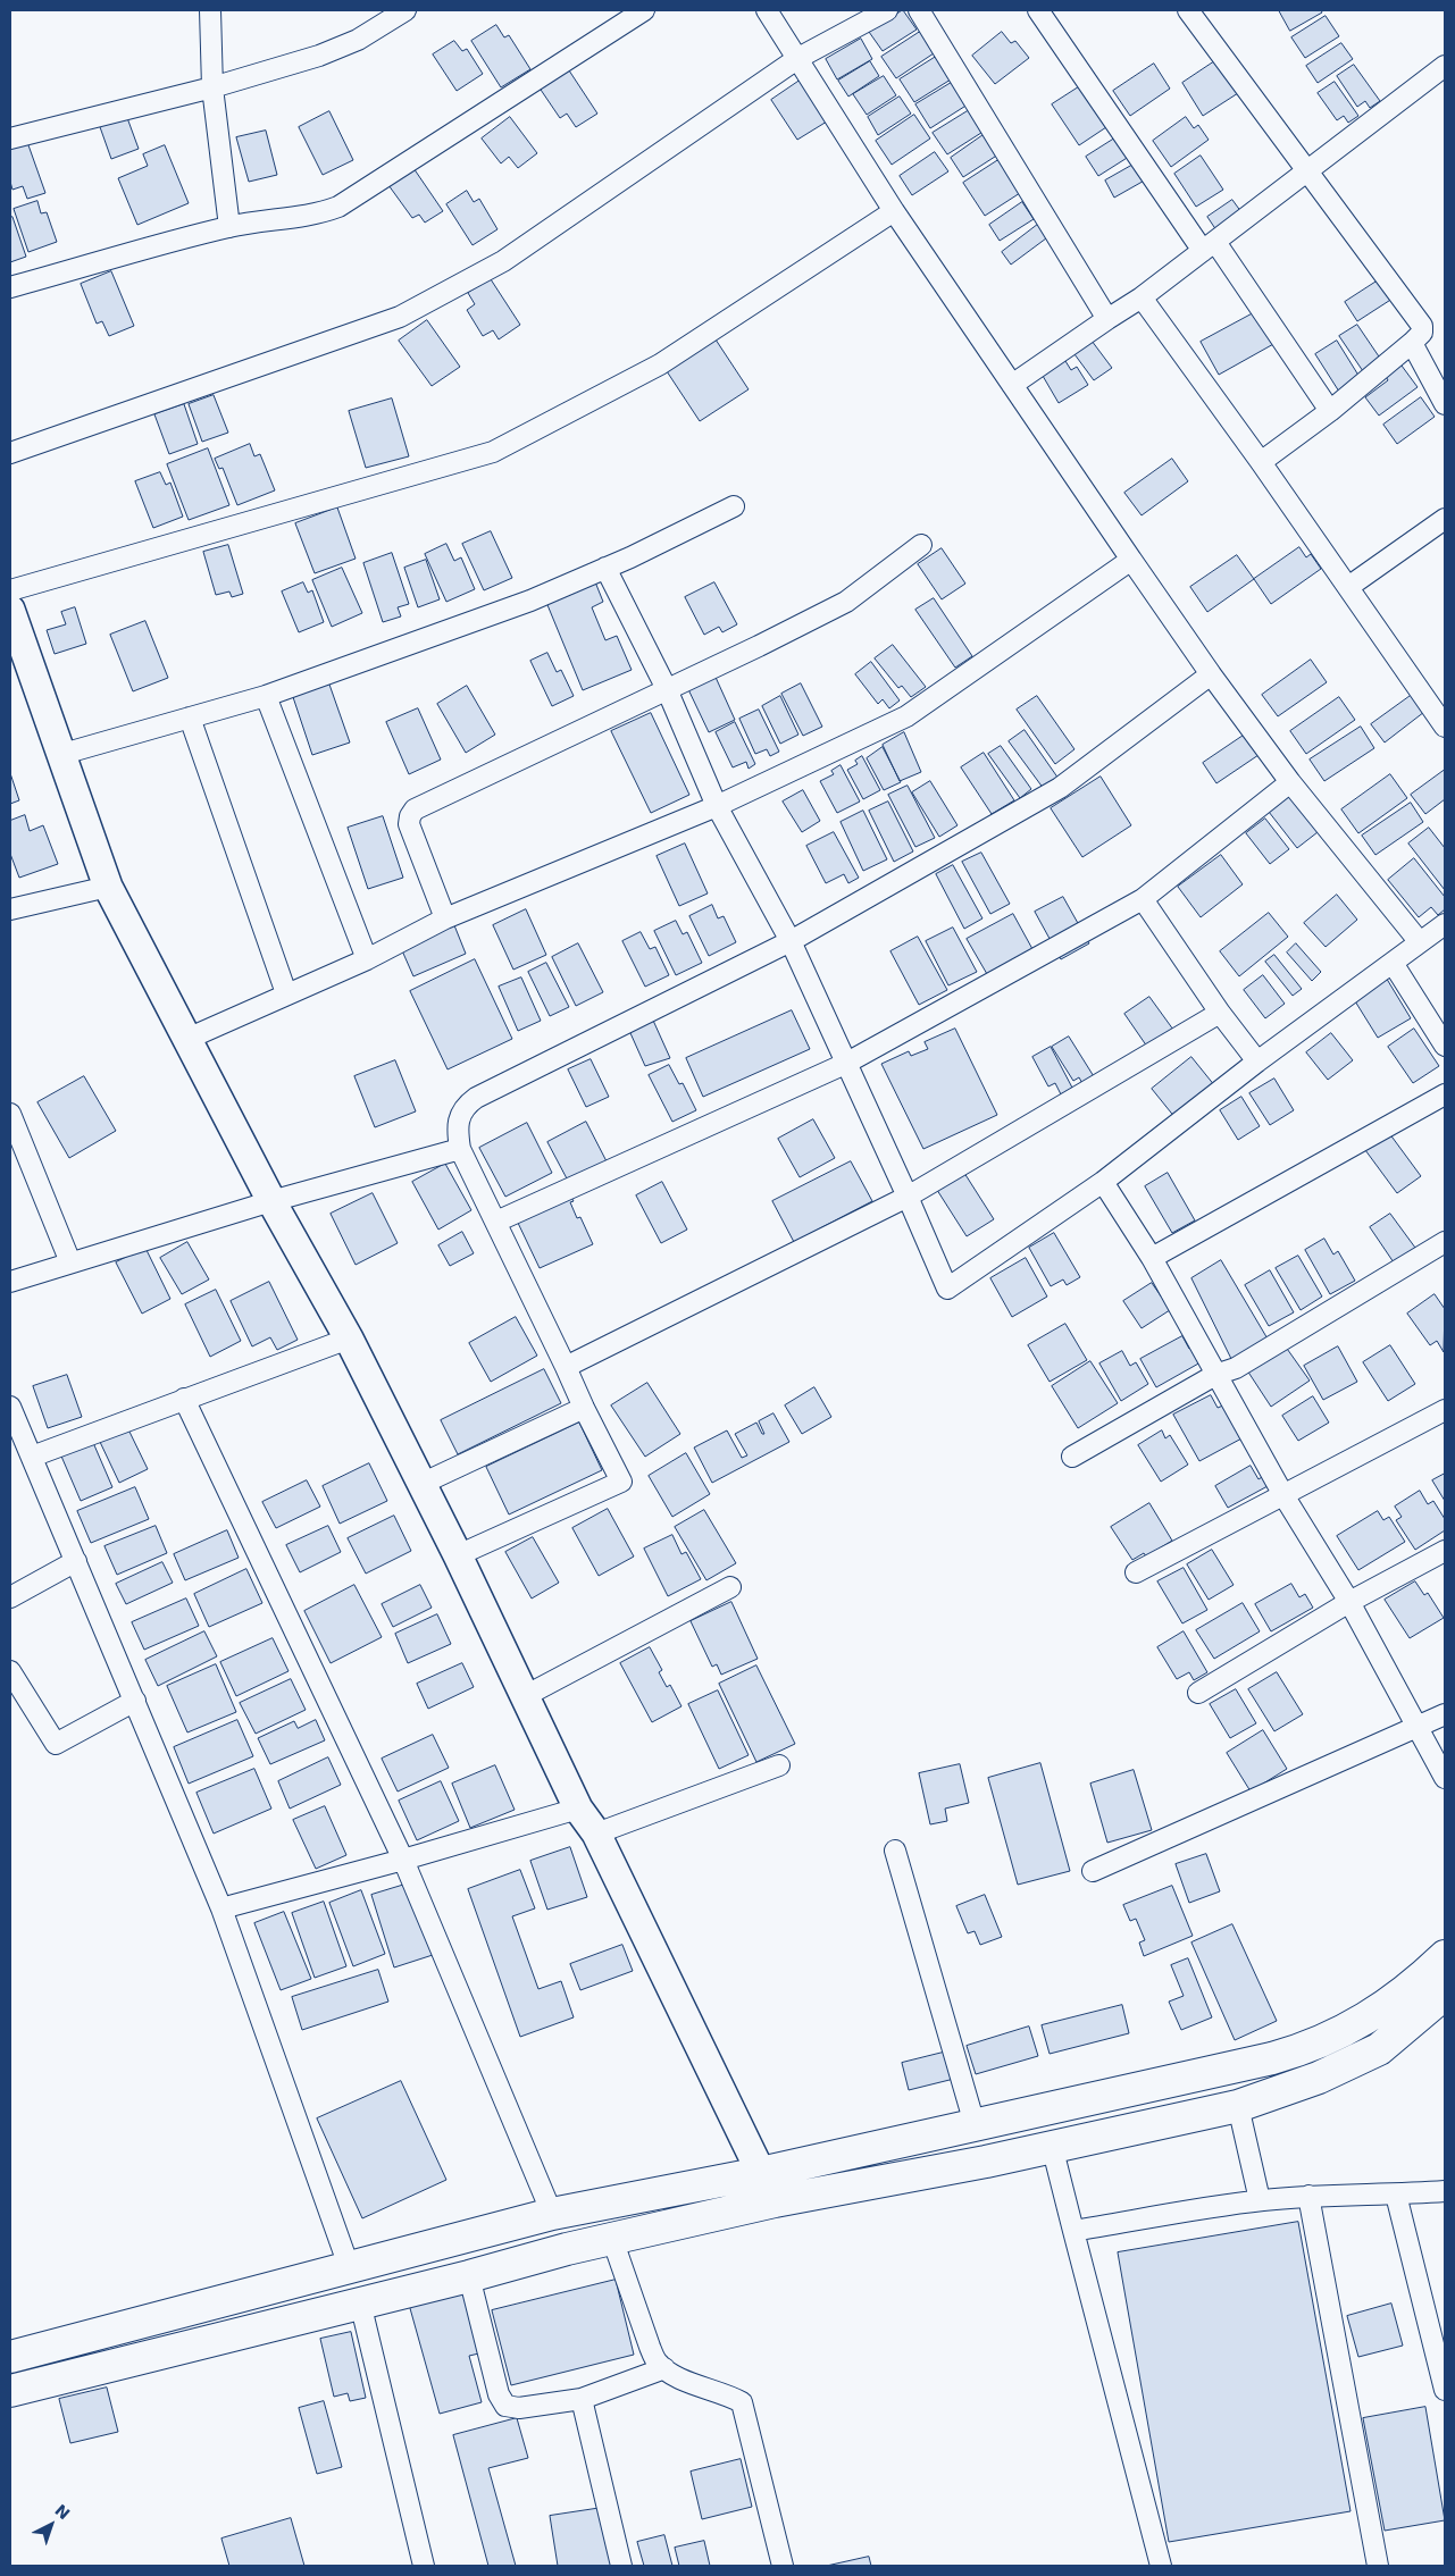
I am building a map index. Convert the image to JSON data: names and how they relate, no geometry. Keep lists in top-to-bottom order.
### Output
{
  "north": "top right"
}
